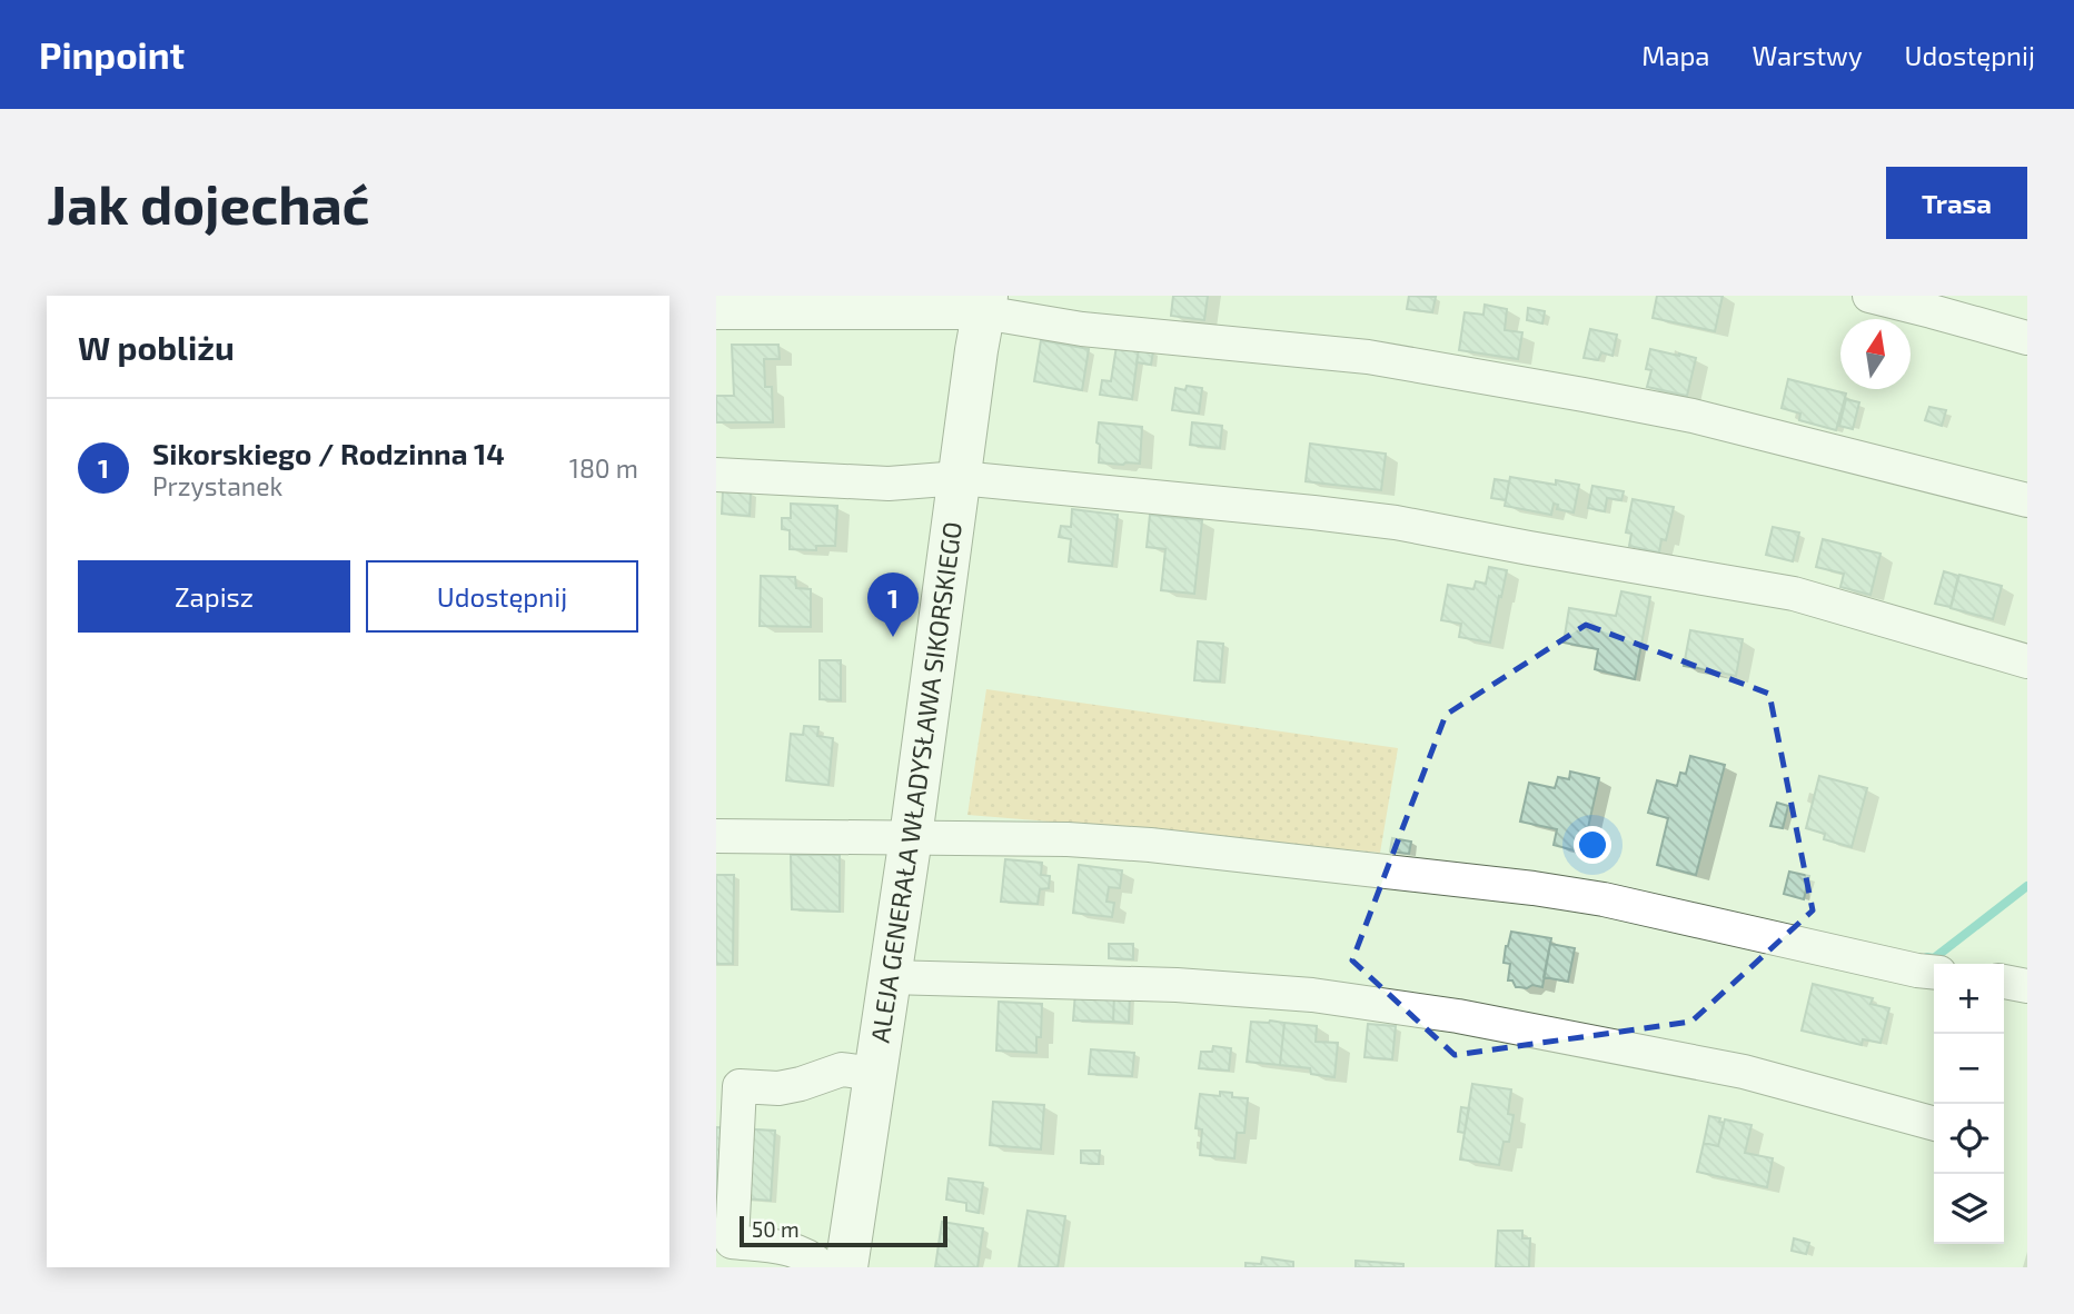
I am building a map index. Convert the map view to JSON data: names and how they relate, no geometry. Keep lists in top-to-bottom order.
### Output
{
  "streets": {
    "main road": ["ALEJA GENERAŁA WŁADYSŁAWA SIKORSKIEGO"]
  },
  "scale_bar": "50 m",
  "north": "top",
  "page": {
    "header": "Pinpoint",
    "nav": ["Mapa", "Warstwy", "Udostępnij"],
    "buttons": [
      "Trasa",
      ["Zapisz", "Udostępnij"]
    ],
    "title": "Jak dojechać",
    "heading": "W pobliżu",
    "list": [
      {
        "mark": "1",
        "name": "Sikorskiego / Rodzinna 14",
        "note": "Przystanek",
        "value": "180 m"
      }
    ],
    "pins": "1",
    "map_buttons": ["+", "−"],
    "scale": "50 m"
  }
}
